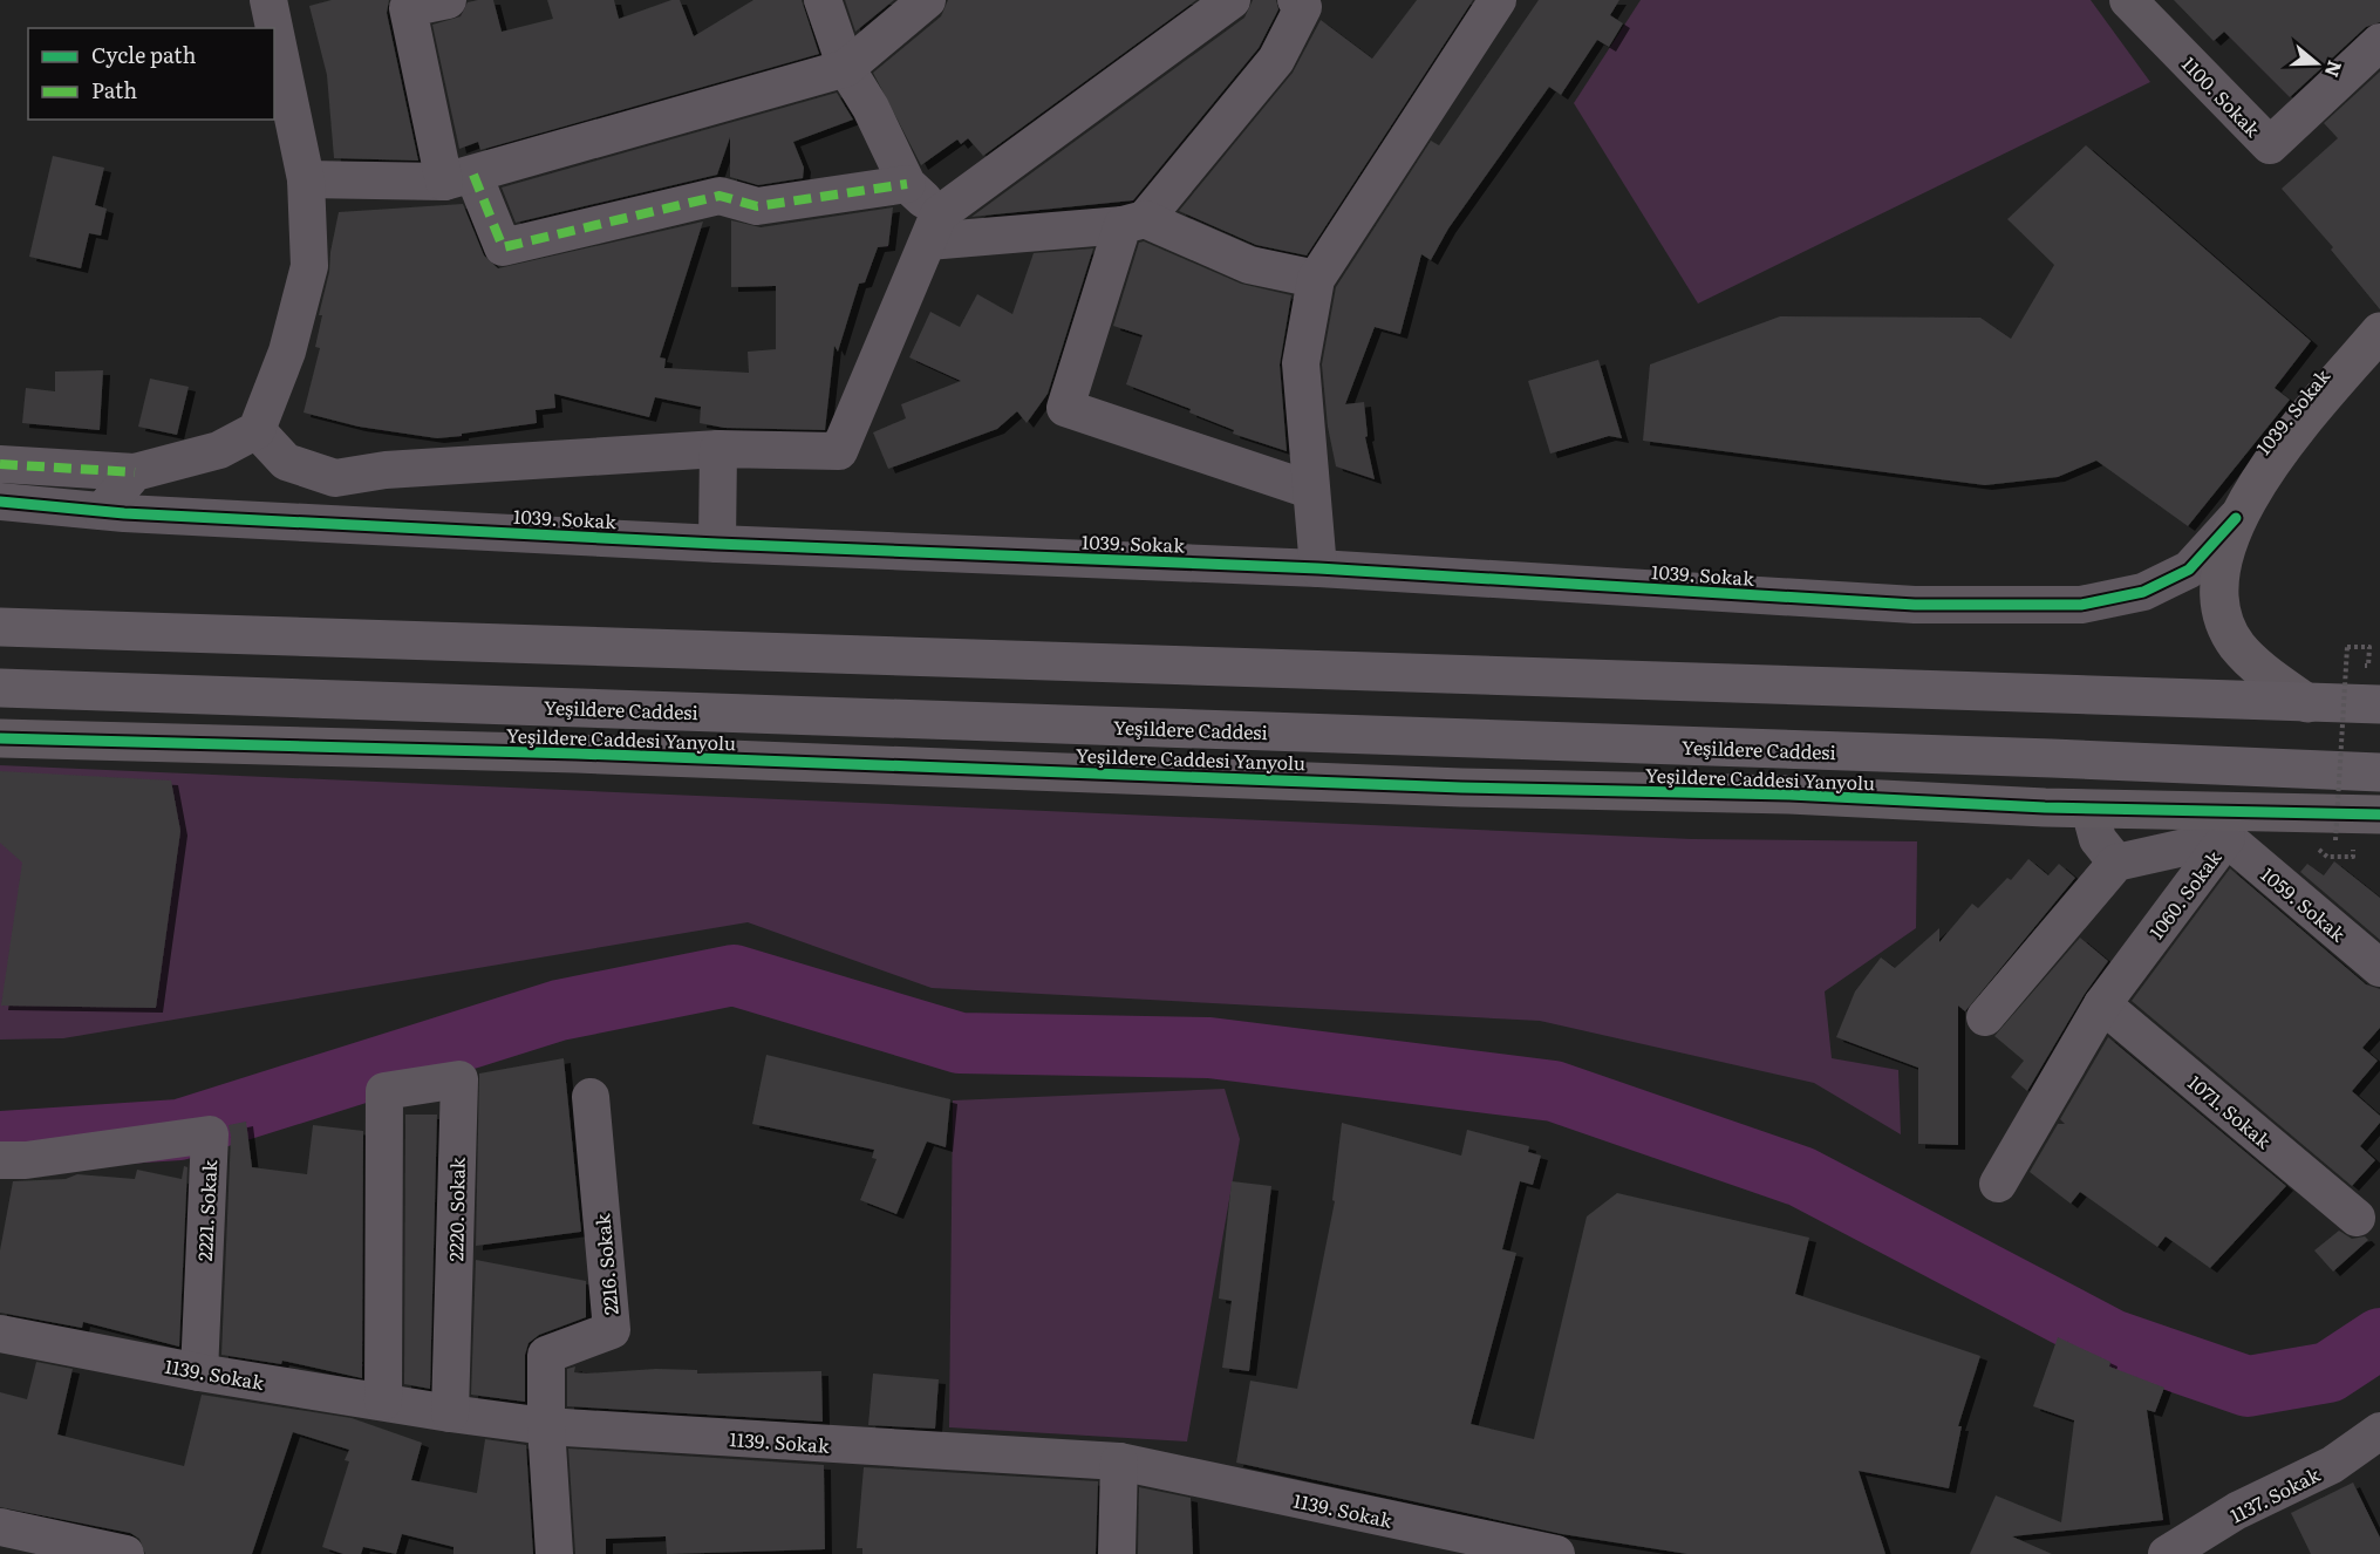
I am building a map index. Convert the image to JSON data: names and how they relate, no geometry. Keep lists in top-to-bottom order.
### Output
{
  "streets": {
    "highway": ["Yeşildere Caddesi"],
    "main road": ["1039. Sokak", "Yeşildere Caddesi Yanyolu"],
    "street": [
      "1100. Sokak",
      "1060. Sokak",
      "1059. Sokak",
      "1071. Sokak",
      "2220. Sokak",
      "2221. Sokak",
      "2216. Sokak",
      "1139. Sokak",
      "1137. Sokak"
    ]
  },
  "crossings": [
    ["1060. Sokak", "1059. Sokak"],
    ["1060. Sokak", "1071. Sokak"],
    ["2220. Sokak", "1139. Sokak"],
    ["2221. Sokak", "1139. Sokak"],
    ["2216. Sokak", "1139. Sokak"]
  ],
  "legend": ["Cycle path", "Path"],
  "north": "right"
}
